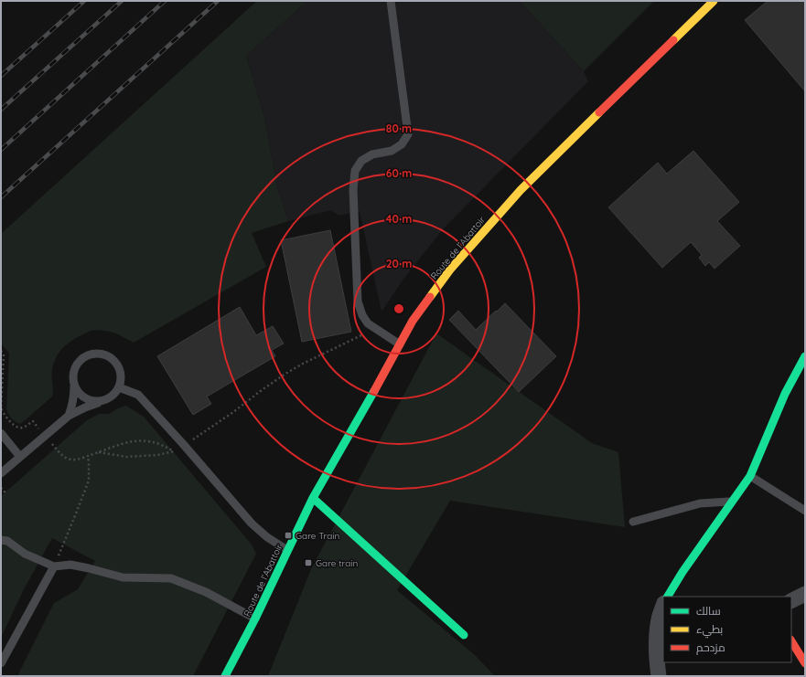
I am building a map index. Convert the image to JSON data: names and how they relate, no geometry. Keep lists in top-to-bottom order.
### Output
{
  "streets": {
    "main road": ["Route de l’Abattoir"]
  },
  "places": {
    "transit": ["Gare Train", "Gare train"]
  },
  "legend": ["سالك", "بطيء", "مزدحم"],
  "rings": [
    "80 m",
    "60 m",
    "40 m",
    "20 m"
  ]
}
